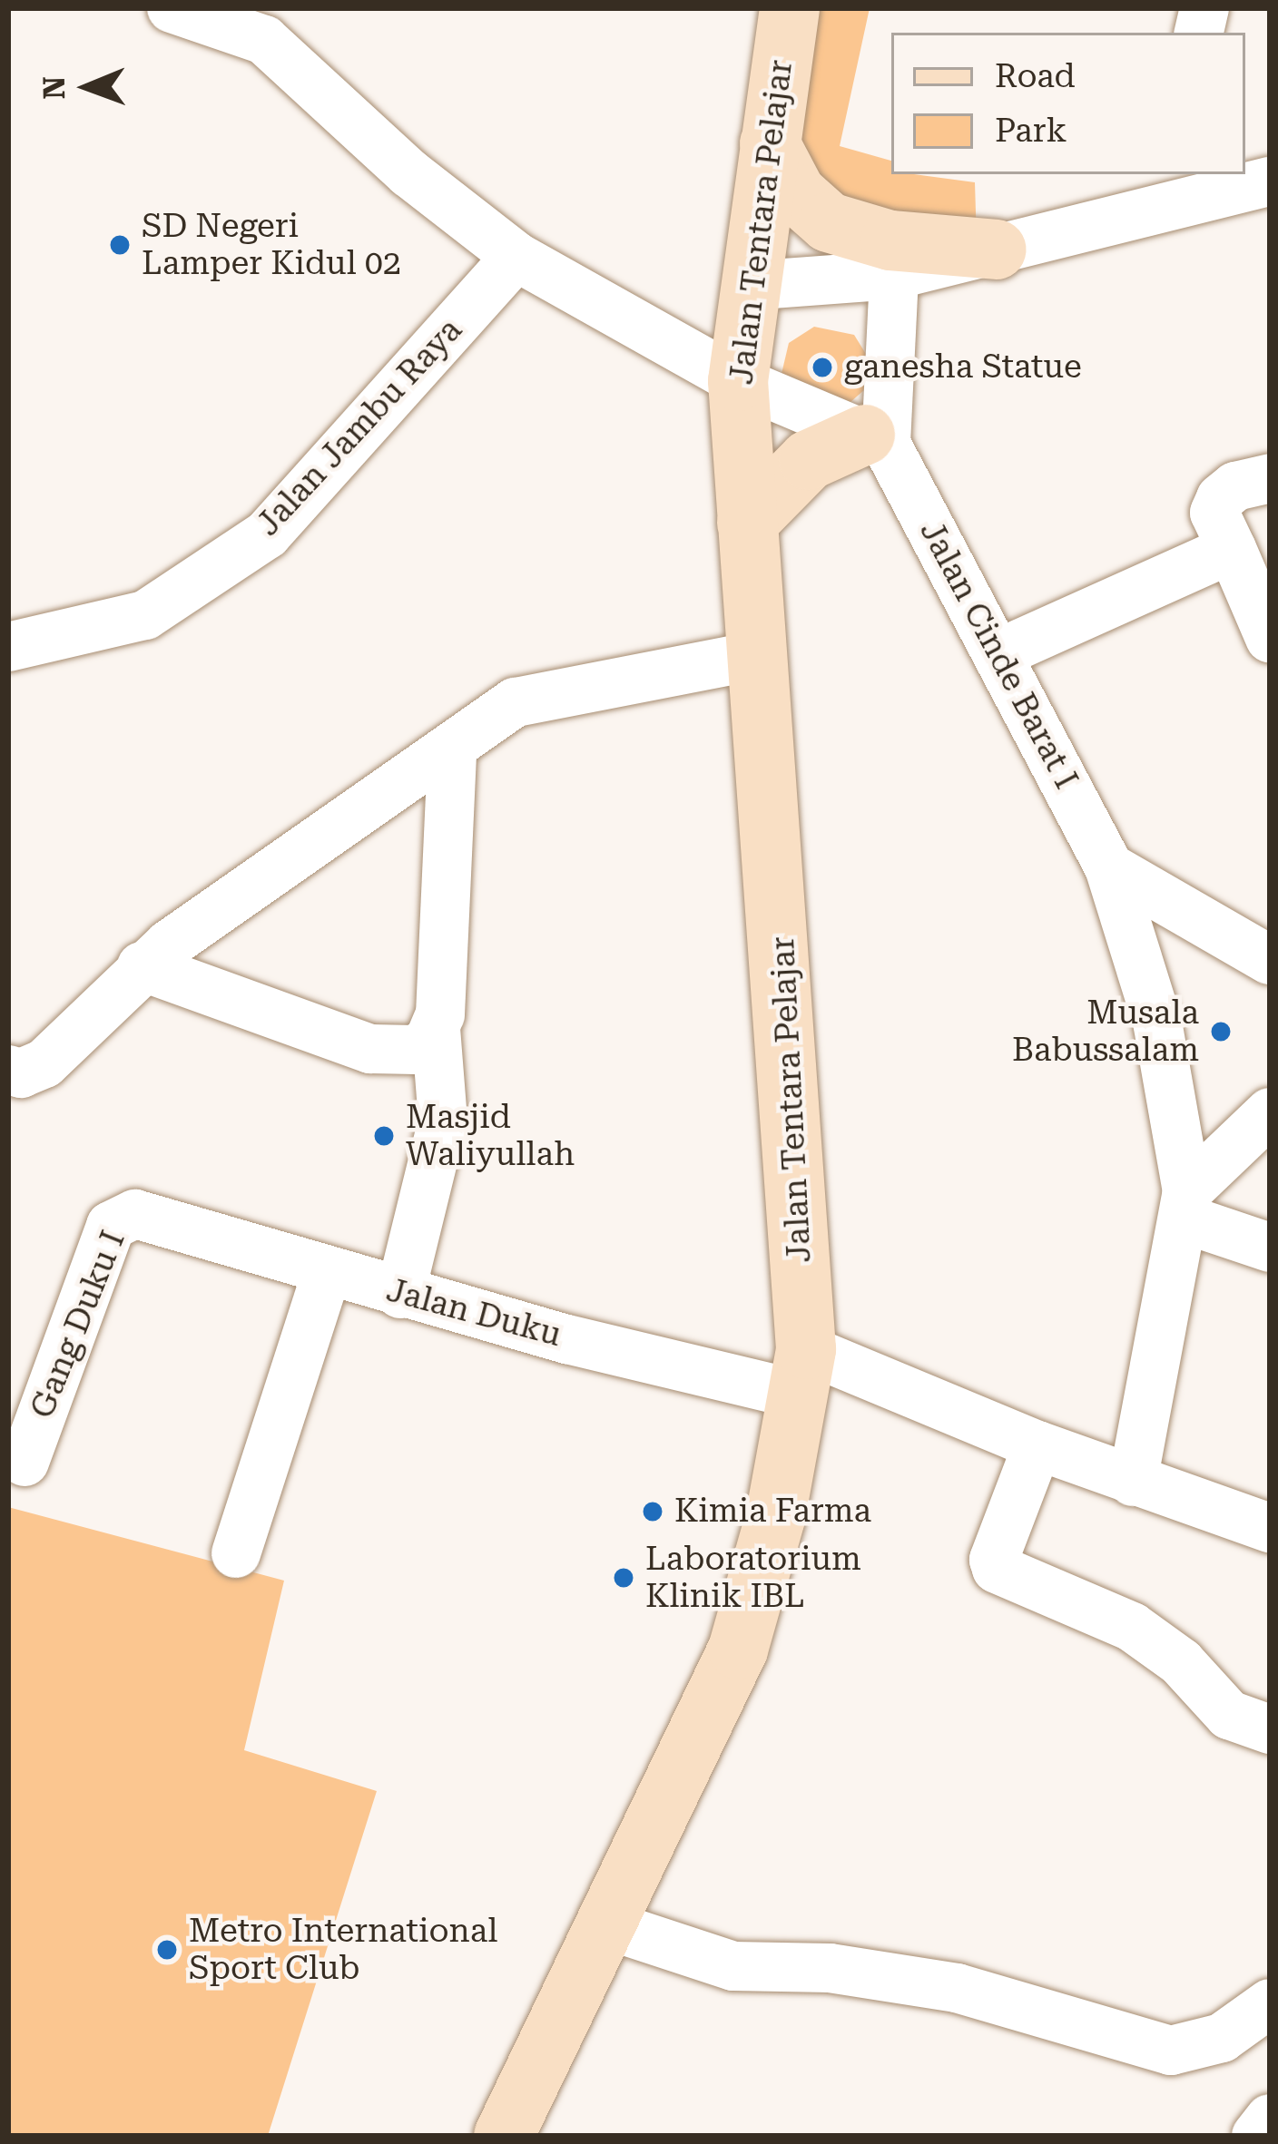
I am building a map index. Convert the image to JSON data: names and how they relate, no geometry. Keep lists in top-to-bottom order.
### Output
{
  "streets": {
    "main road": ["Jalan Tentara Pelajar"],
    "street": [
      "Jalan Jambu Raya",
      "Jalan Cinde Barat I",
      "Jalan Duku",
      "Gang Duku I"
    ]
  },
  "crossings": [
    ["Jalan Tentara Pelajar", "Jalan Duku"],
    ["Jalan Duku", "Gang Duku I"]
  ],
  "places": [
    "SD Negeri Lamper Kidul 02",
    "ganesha Statue",
    "Musala Babussalam",
    "Masjid Waliyullah",
    "Kimia Farma",
    "Laboratorium Klinik IBL",
    "Metro International Sport Club"
  ],
  "legend": ["Road", "Park"],
  "north": "left"
}
